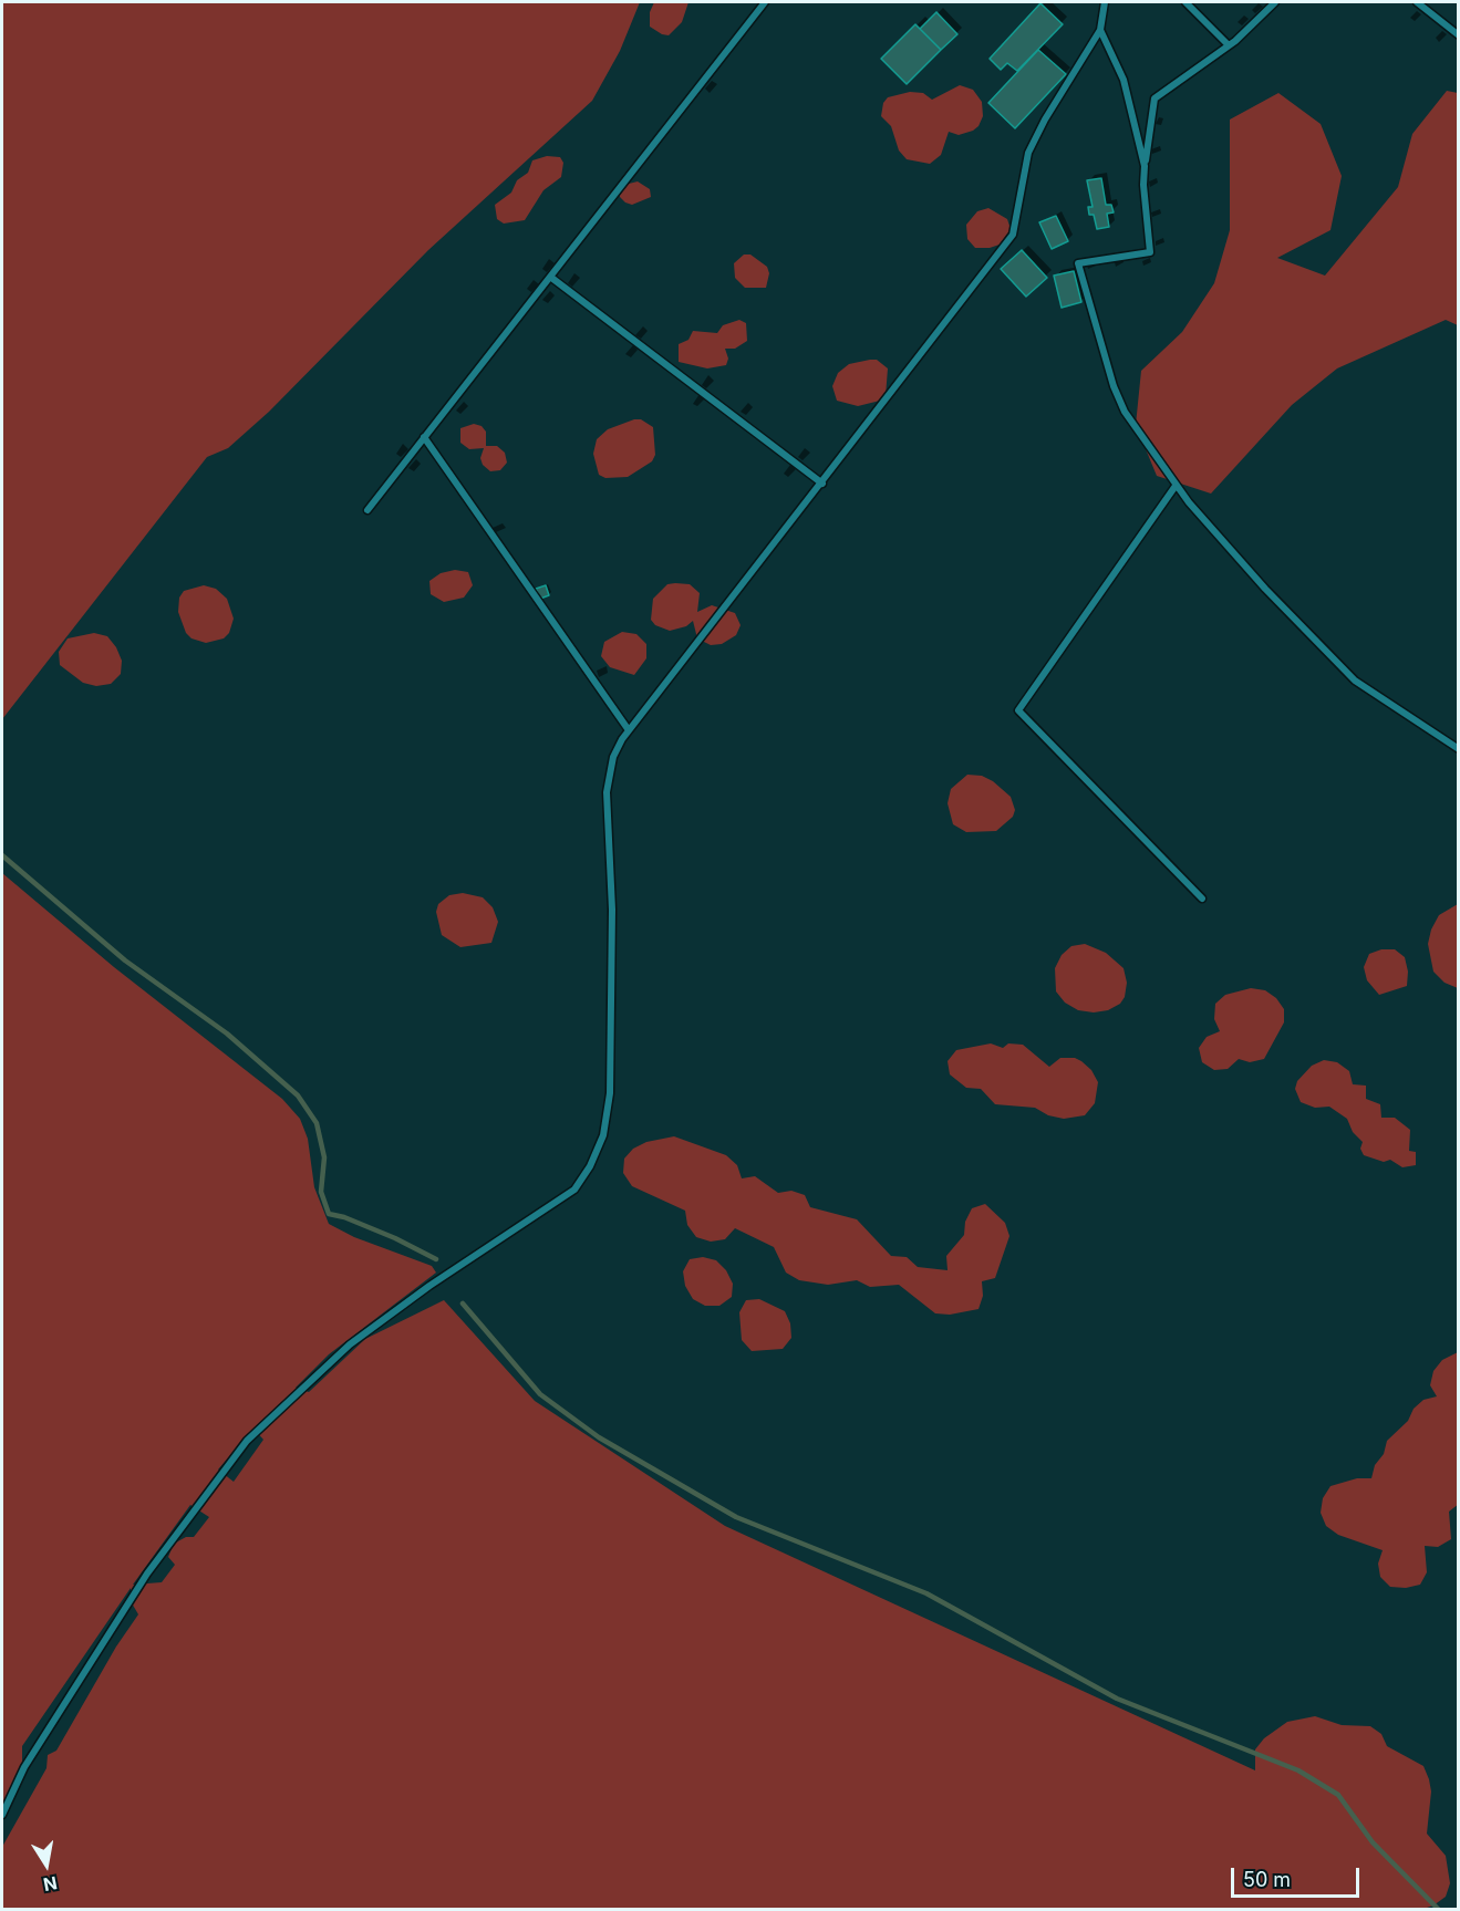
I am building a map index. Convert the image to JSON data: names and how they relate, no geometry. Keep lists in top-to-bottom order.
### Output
{
  "scale_bar": "50 m",
  "north": "bottom"
}
